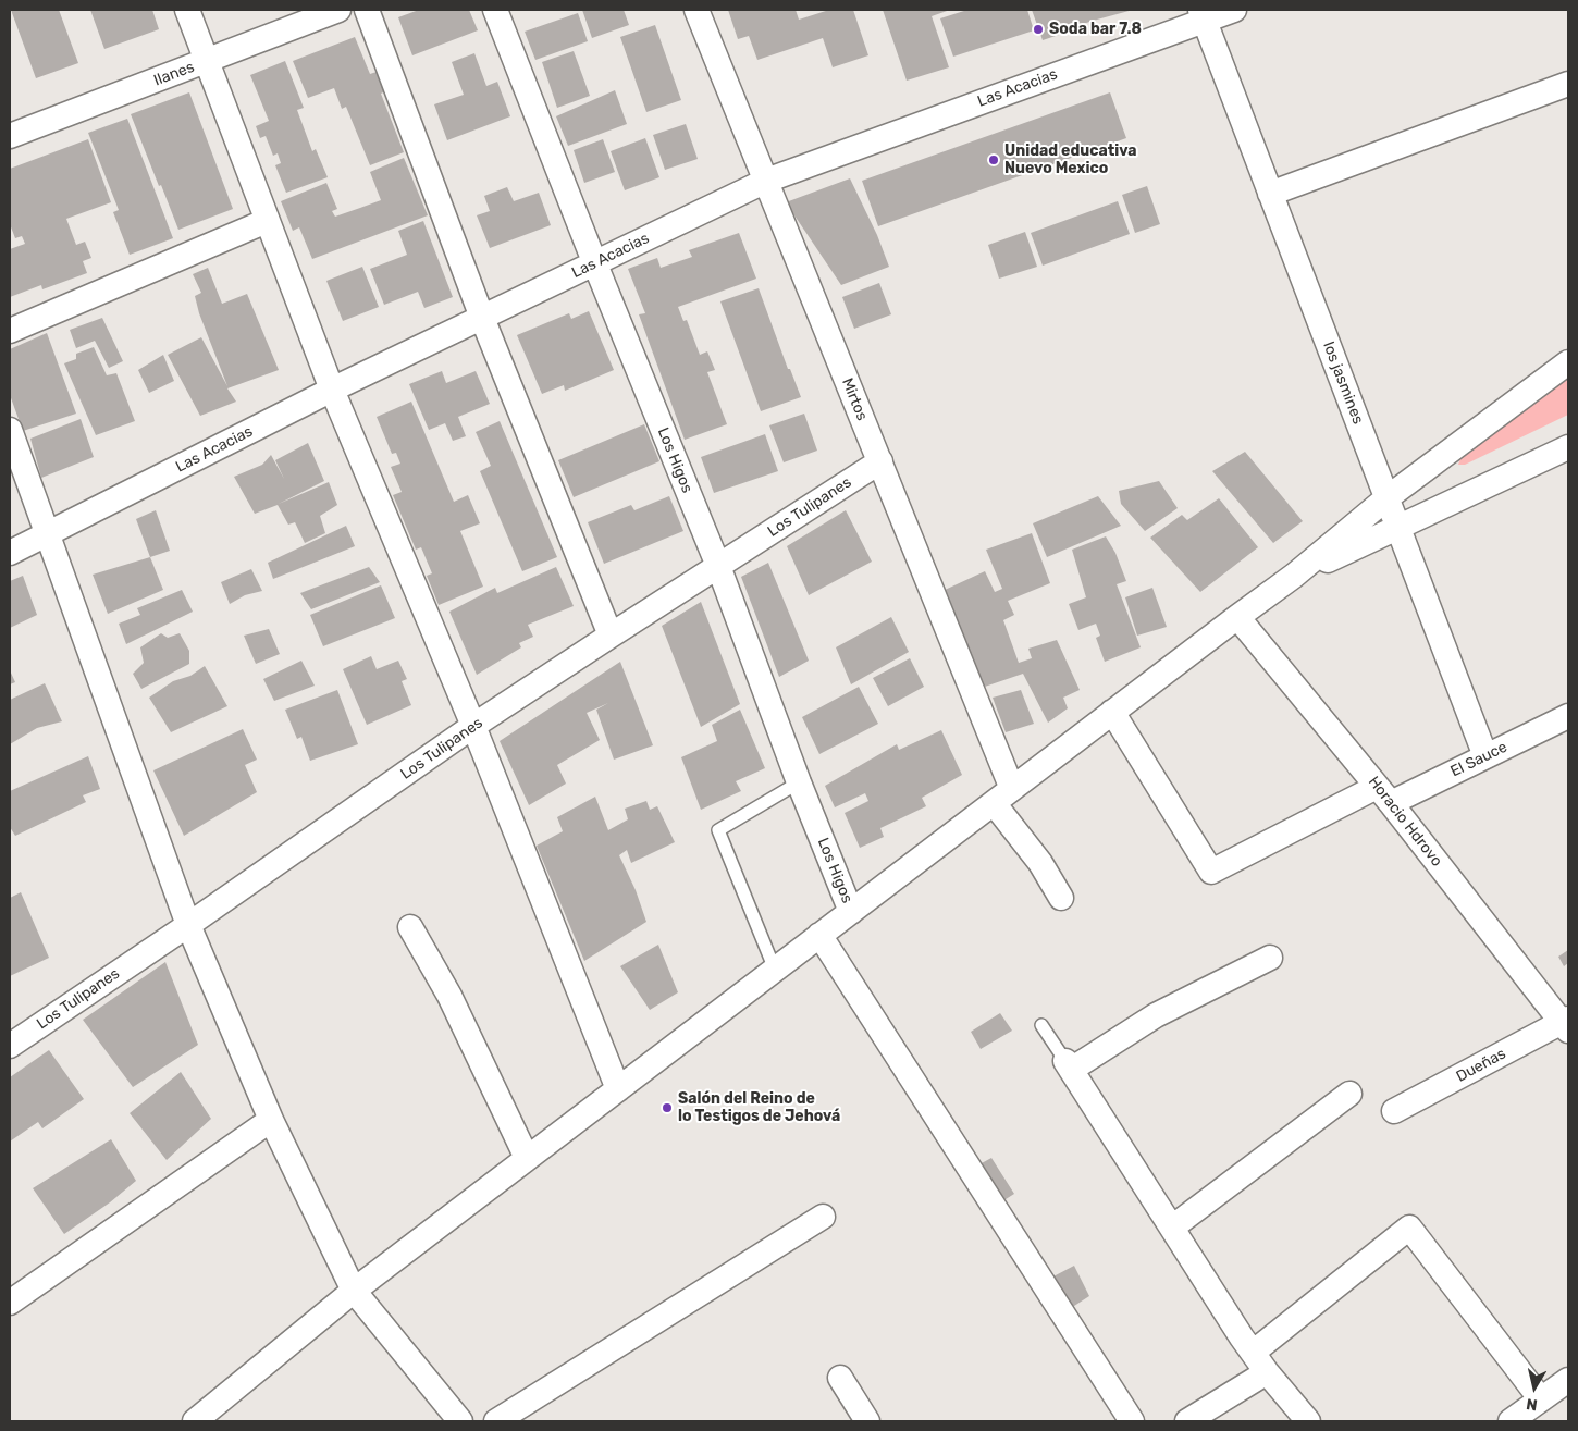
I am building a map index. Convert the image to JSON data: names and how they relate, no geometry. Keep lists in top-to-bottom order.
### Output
{
  "streets": {
    "street": [
      "Ilanes",
      "Las Acacias",
      "los jasmines",
      "Mirtos",
      "Los Higos",
      "Los Tulipanes",
      "El Sauce",
      "Horacio Hdrovo",
      "Dueñas"
    ]
  },
  "crossings": [
    ["Las Acacias", "los jasmines"],
    ["Las Acacias", "Mirtos"],
    ["Las Acacias", "Los Higos"],
    ["los jasmines", "El Sauce"],
    ["Mirtos", "Los Tulipanes"],
    ["Los Higos", "Los Tulipanes"],
    ["El Sauce", "Horacio Hdrovo"],
    ["Horacio Hdrovo", "Dueñas"]
  ],
  "places": ["Soda bar 7.8", "Unidad educativa Nuevo Mexico", "Salón del Reino de lo Testigos de Jehová"],
  "north": "bottom"
}
